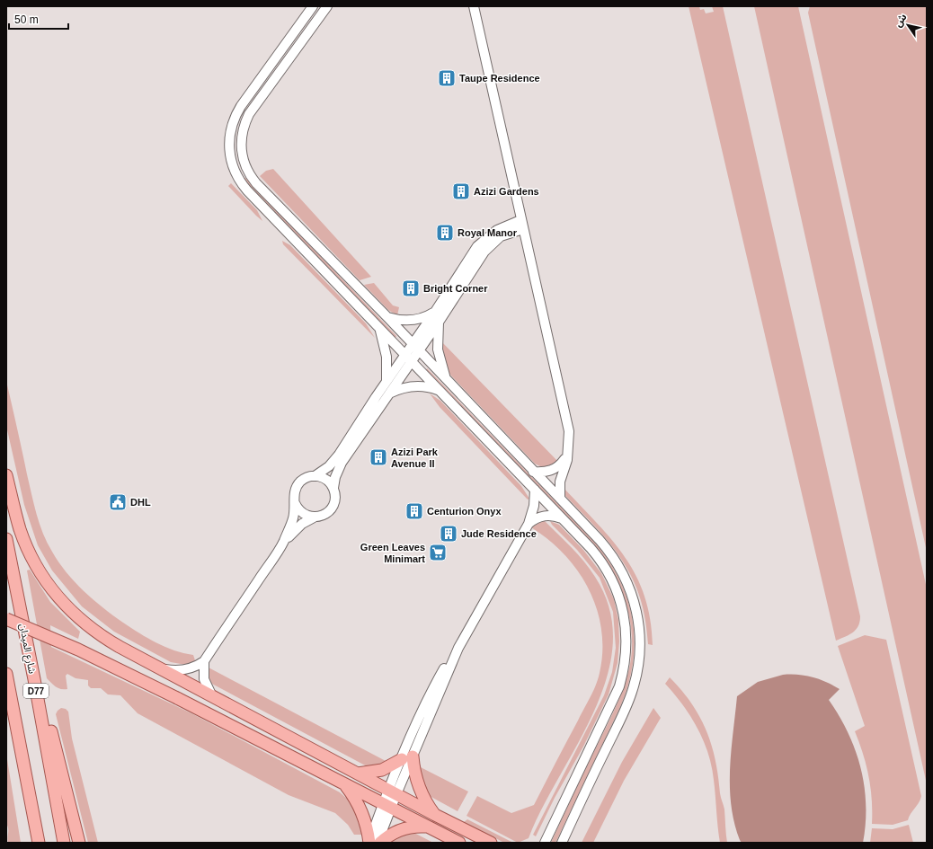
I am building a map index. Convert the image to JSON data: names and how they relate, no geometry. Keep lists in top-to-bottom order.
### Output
{
  "streets": {
    "main road": ["شارع الميدان", "D77"]
  },
  "places": {
    "building": [
      "Taupe Residence",
      "Azizi Gardens",
      "Royal Manor",
      "Bright Corner",
      "Azizi Park Avenue II",
      "Centurion Onyx",
      "Jude Residence"
    ],
    "public building": ["DHL"],
    "supermarket": ["Green Leaves Minimart"]
  },
  "scale_bar": "50 m",
  "north": "top left"
}
